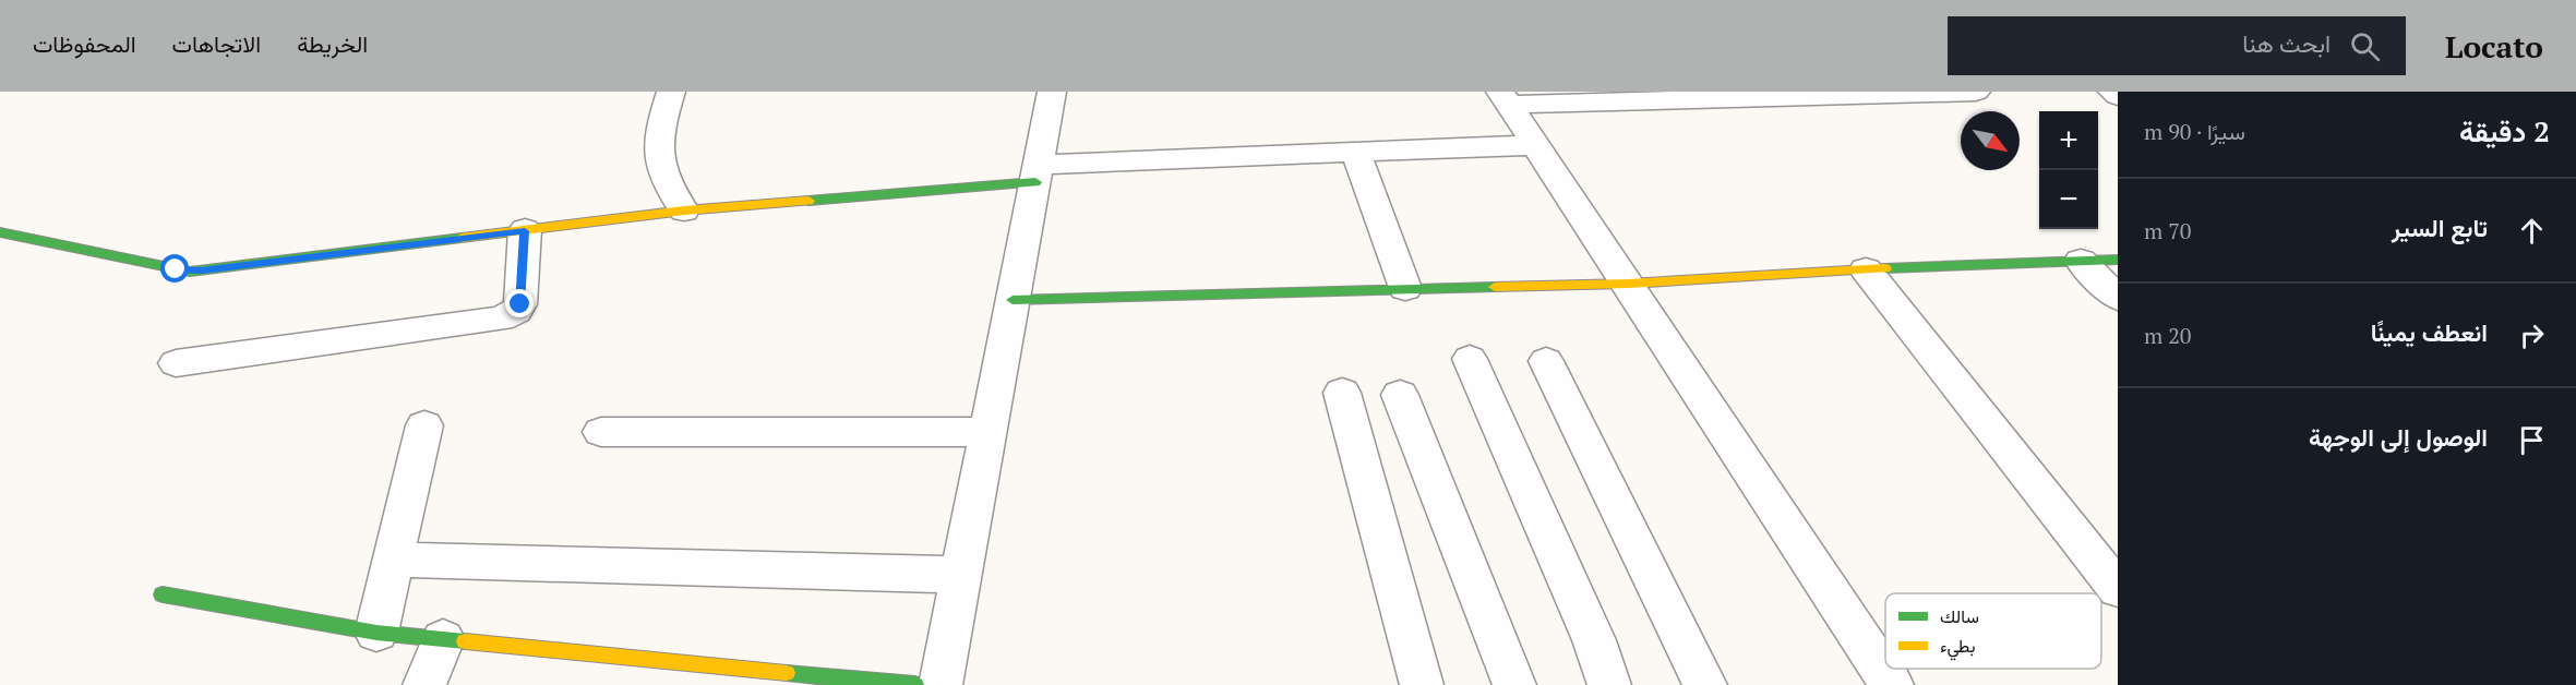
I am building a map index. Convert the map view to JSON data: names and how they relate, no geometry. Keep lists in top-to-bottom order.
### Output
{
  "legend": ["سالك", "بطيء"],
  "north": "bottom right",
  "page": {
    "header": "Locato",
    "search": "ابحث هنا",
    "nav": ["الخريطة", "الاتجاهات", "المحفوظات"],
    "heading": ["2 دقيقة", "سيرًا · 90 m"],
    "map_buttons": ["+", "−"],
    "list": [
      ["تابع السير", "70 m"],
      ["انعطف يمينًا", "20 m"],
      "الوصول إلى الوجهة"
    ]
  }
}
